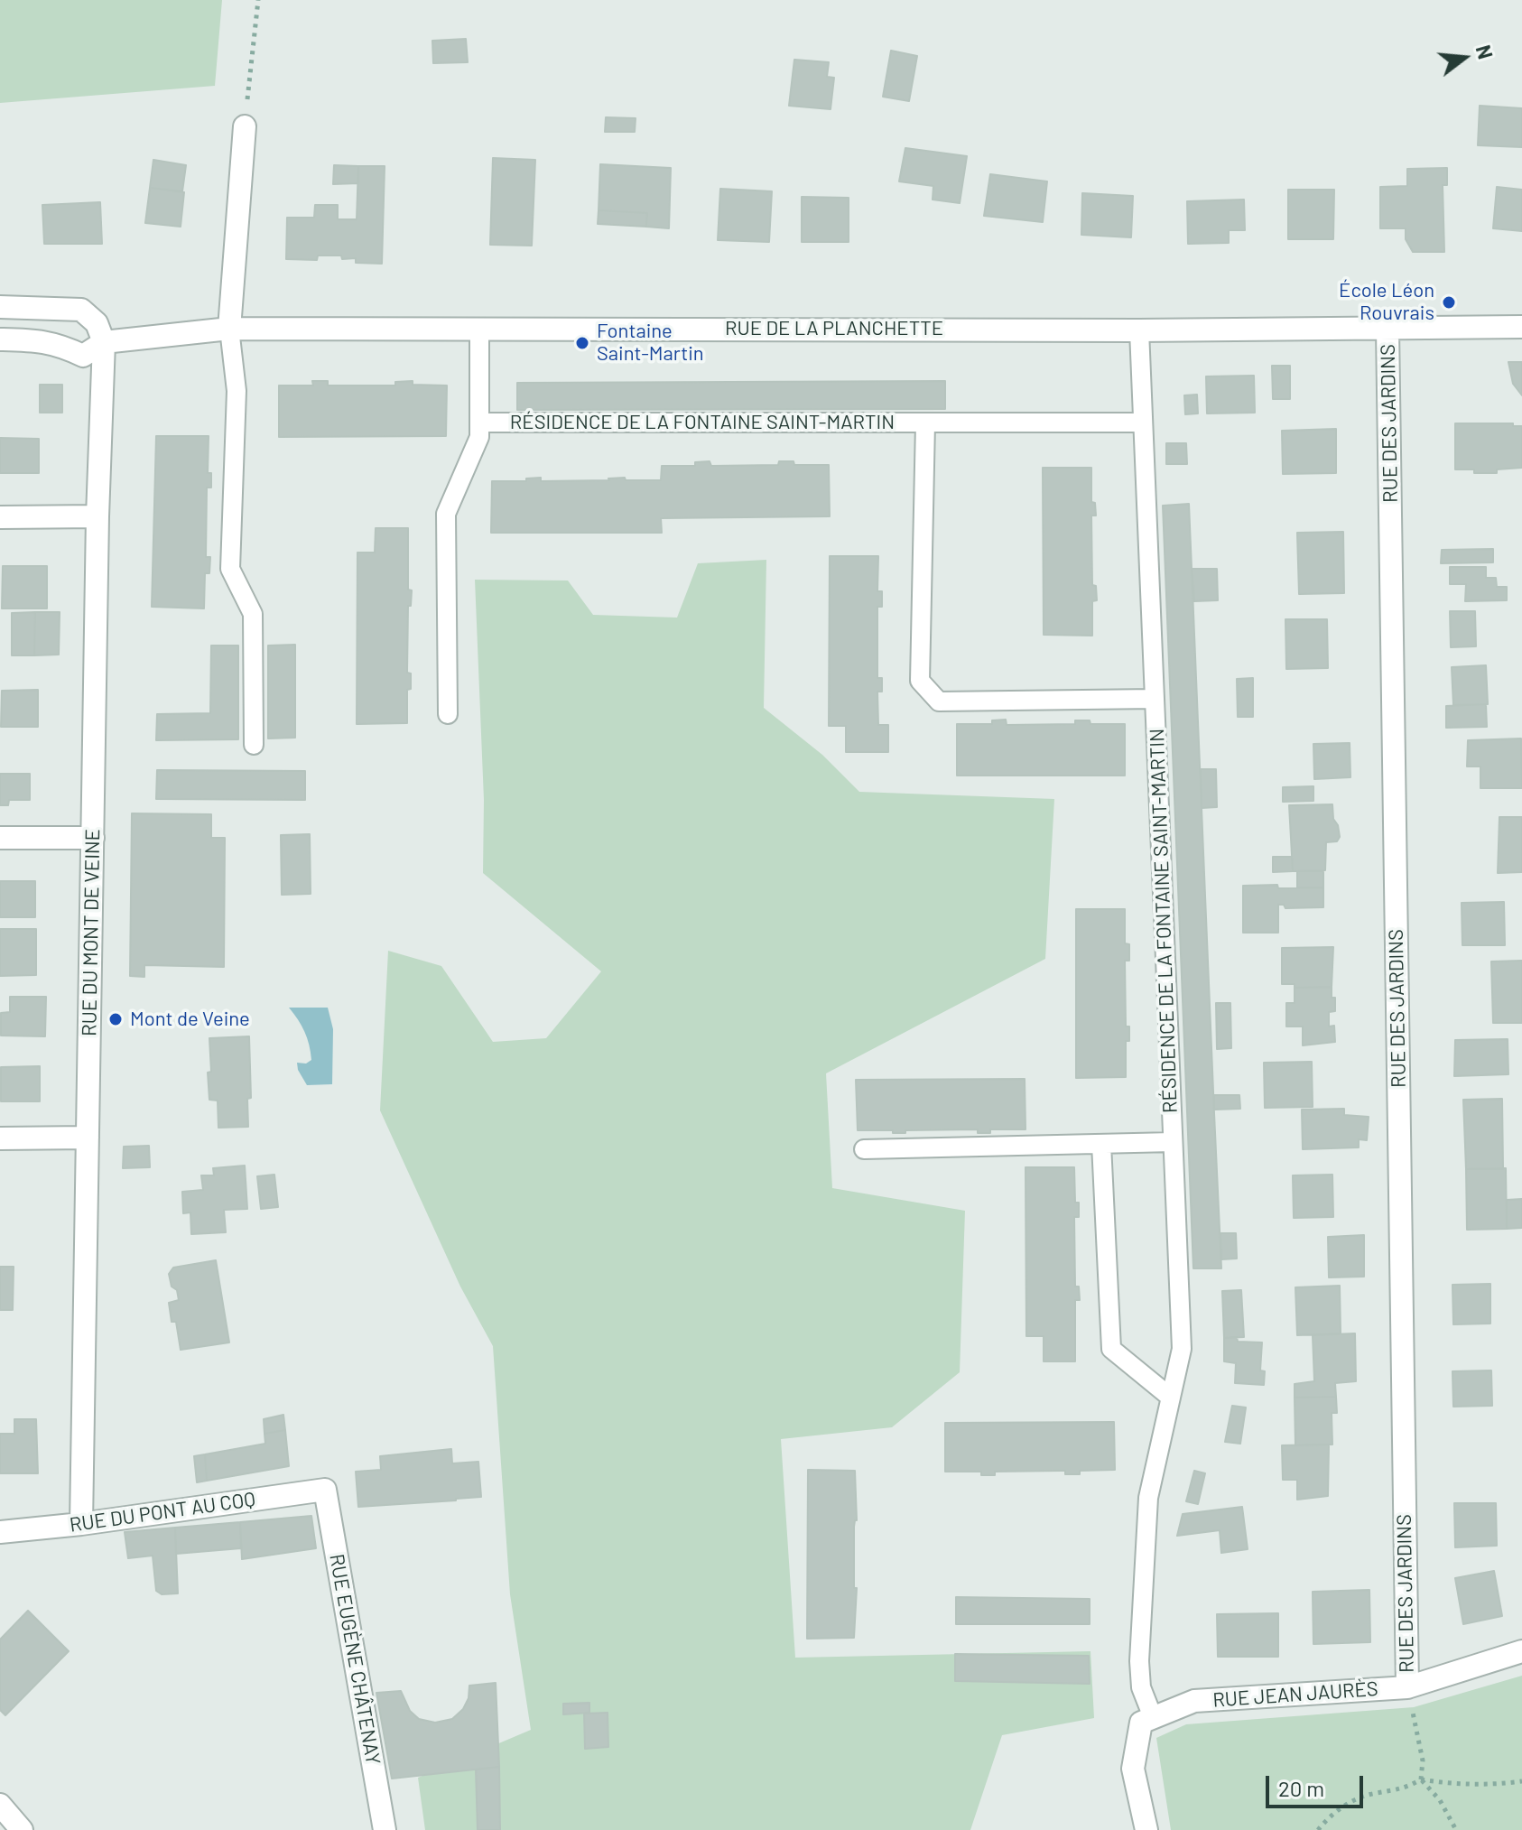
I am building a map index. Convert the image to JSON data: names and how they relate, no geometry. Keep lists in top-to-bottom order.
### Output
{
  "streets": {
    "street": [
      "RUE DE LA PLANCHETTE",
      "RUE DES JARDINS",
      "RUE DU MONT DE VEINE",
      "RUE DU PONT AU COQ",
      "RUE EUGÈNE CHÂTENAY",
      "RUE JEAN JAURÈS"
    ],
    "lane": ["RÉSIDENCE DE LA FONTAINE SAINT-MARTIN"]
  },
  "crossings": [
    ["RUE DE LA PLANCHETTE", "RÉSIDENCE DE LA FONTAINE SAINT-MARTIN"],
    ["RUE DE LA PLANCHETTE", "RUE DES JARDINS"],
    ["RUE DE LA PLANCHETTE", "RUE DU MONT DE VEINE"],
    ["RÉSIDENCE DE LA FONTAINE SAINT-MARTIN", "RUE JEAN JAURÈS"],
    ["RUE DES JARDINS", "RUE JEAN JAURÈS"],
    ["RUE DU MONT DE VEINE", "RUE DU PONT AU COQ"],
    ["RUE DU PONT AU COQ", "RUE EUGÈNE CHÂTENAY"]
  ],
  "places": ["École Léon Rouvrais", "Fontaine Saint-Martin", "Mont de Veine"],
  "scale_bar": "20 m",
  "north": "right"
}
